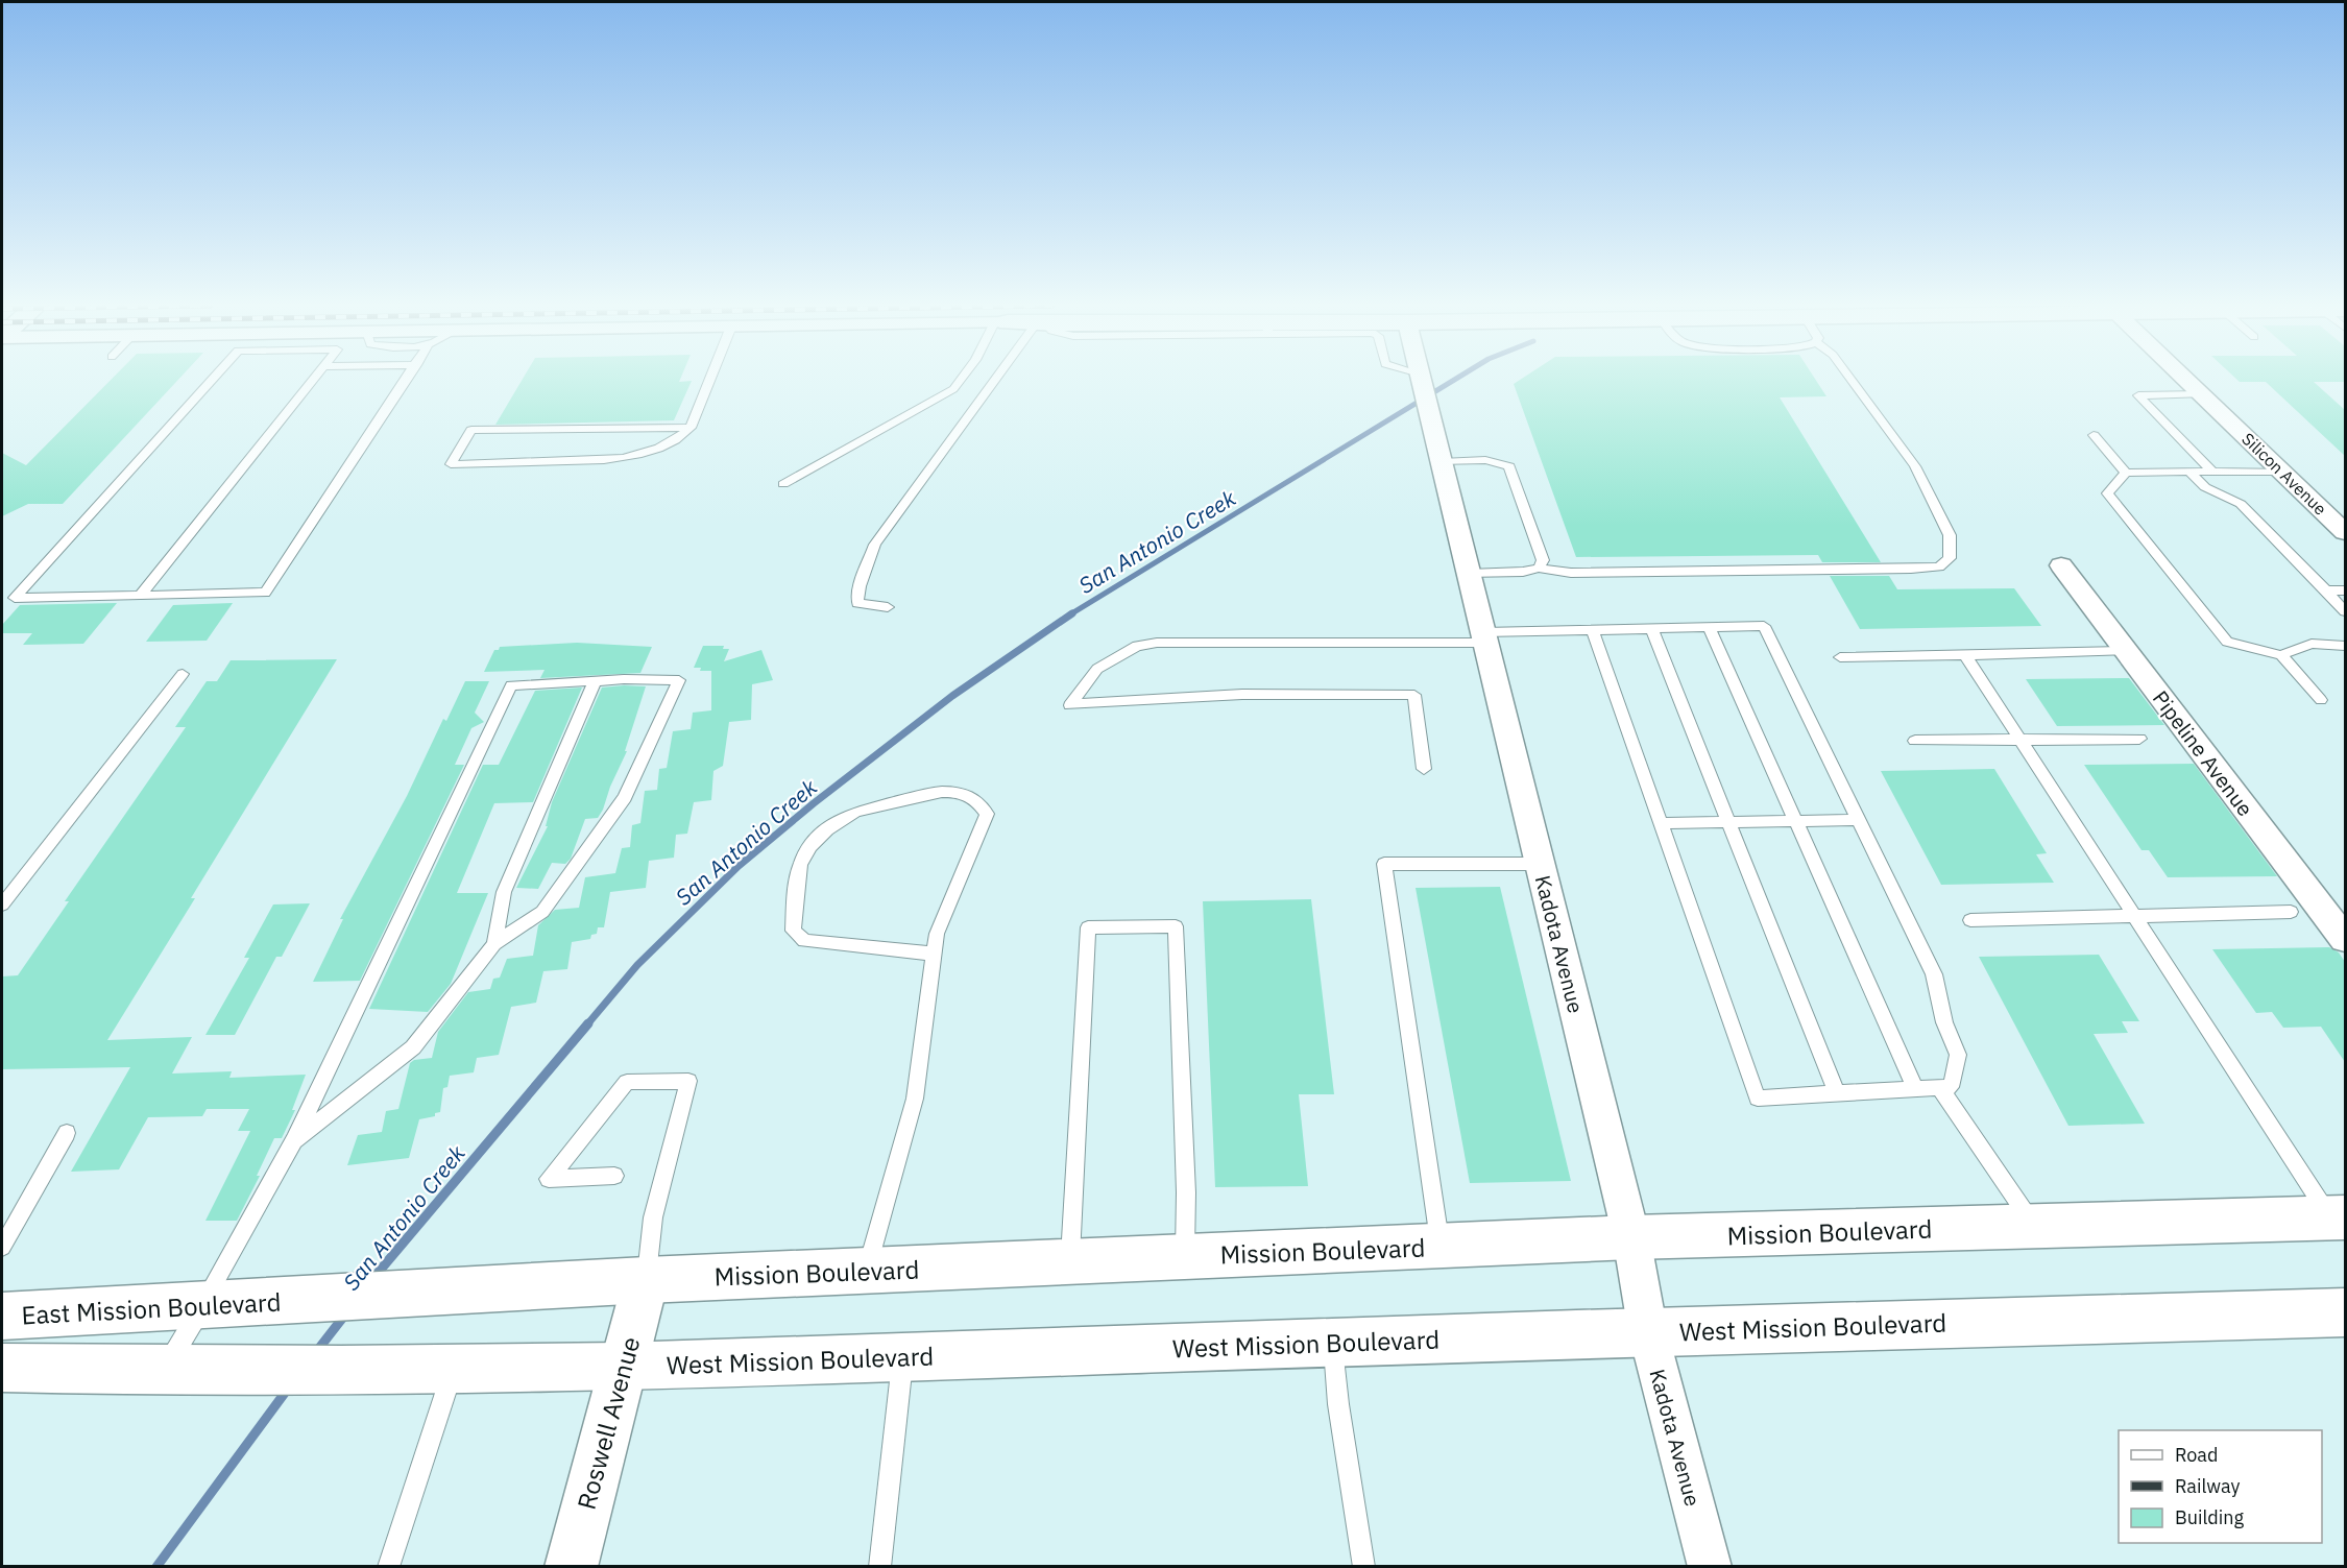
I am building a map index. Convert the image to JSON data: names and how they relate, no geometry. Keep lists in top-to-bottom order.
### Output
{
  "streets": {
    "main road": [
      "Mission Boulevard",
      "East Mission Boulevard",
      "West Mission Boulevard",
      "Roswell Avenue"
    ],
    "street": ["Silicon Avenue", "Pipeline Avenue", "Kadota Avenue"]
  },
  "crossings": [
    ["Kadota Avenue", "Mission Boulevard"],
    ["Kadota Avenue", "West Mission Boulevard"],
    ["Mission Boulevard", "East Mission Boulevard"],
    ["Mission Boulevard", "Roswell Avenue"],
    ["West Mission Boulevard", "Roswell Avenue"]
  ],
  "water": ["San Antonio Creek"],
  "legend": ["Road", "Railway", "Building"]
}
